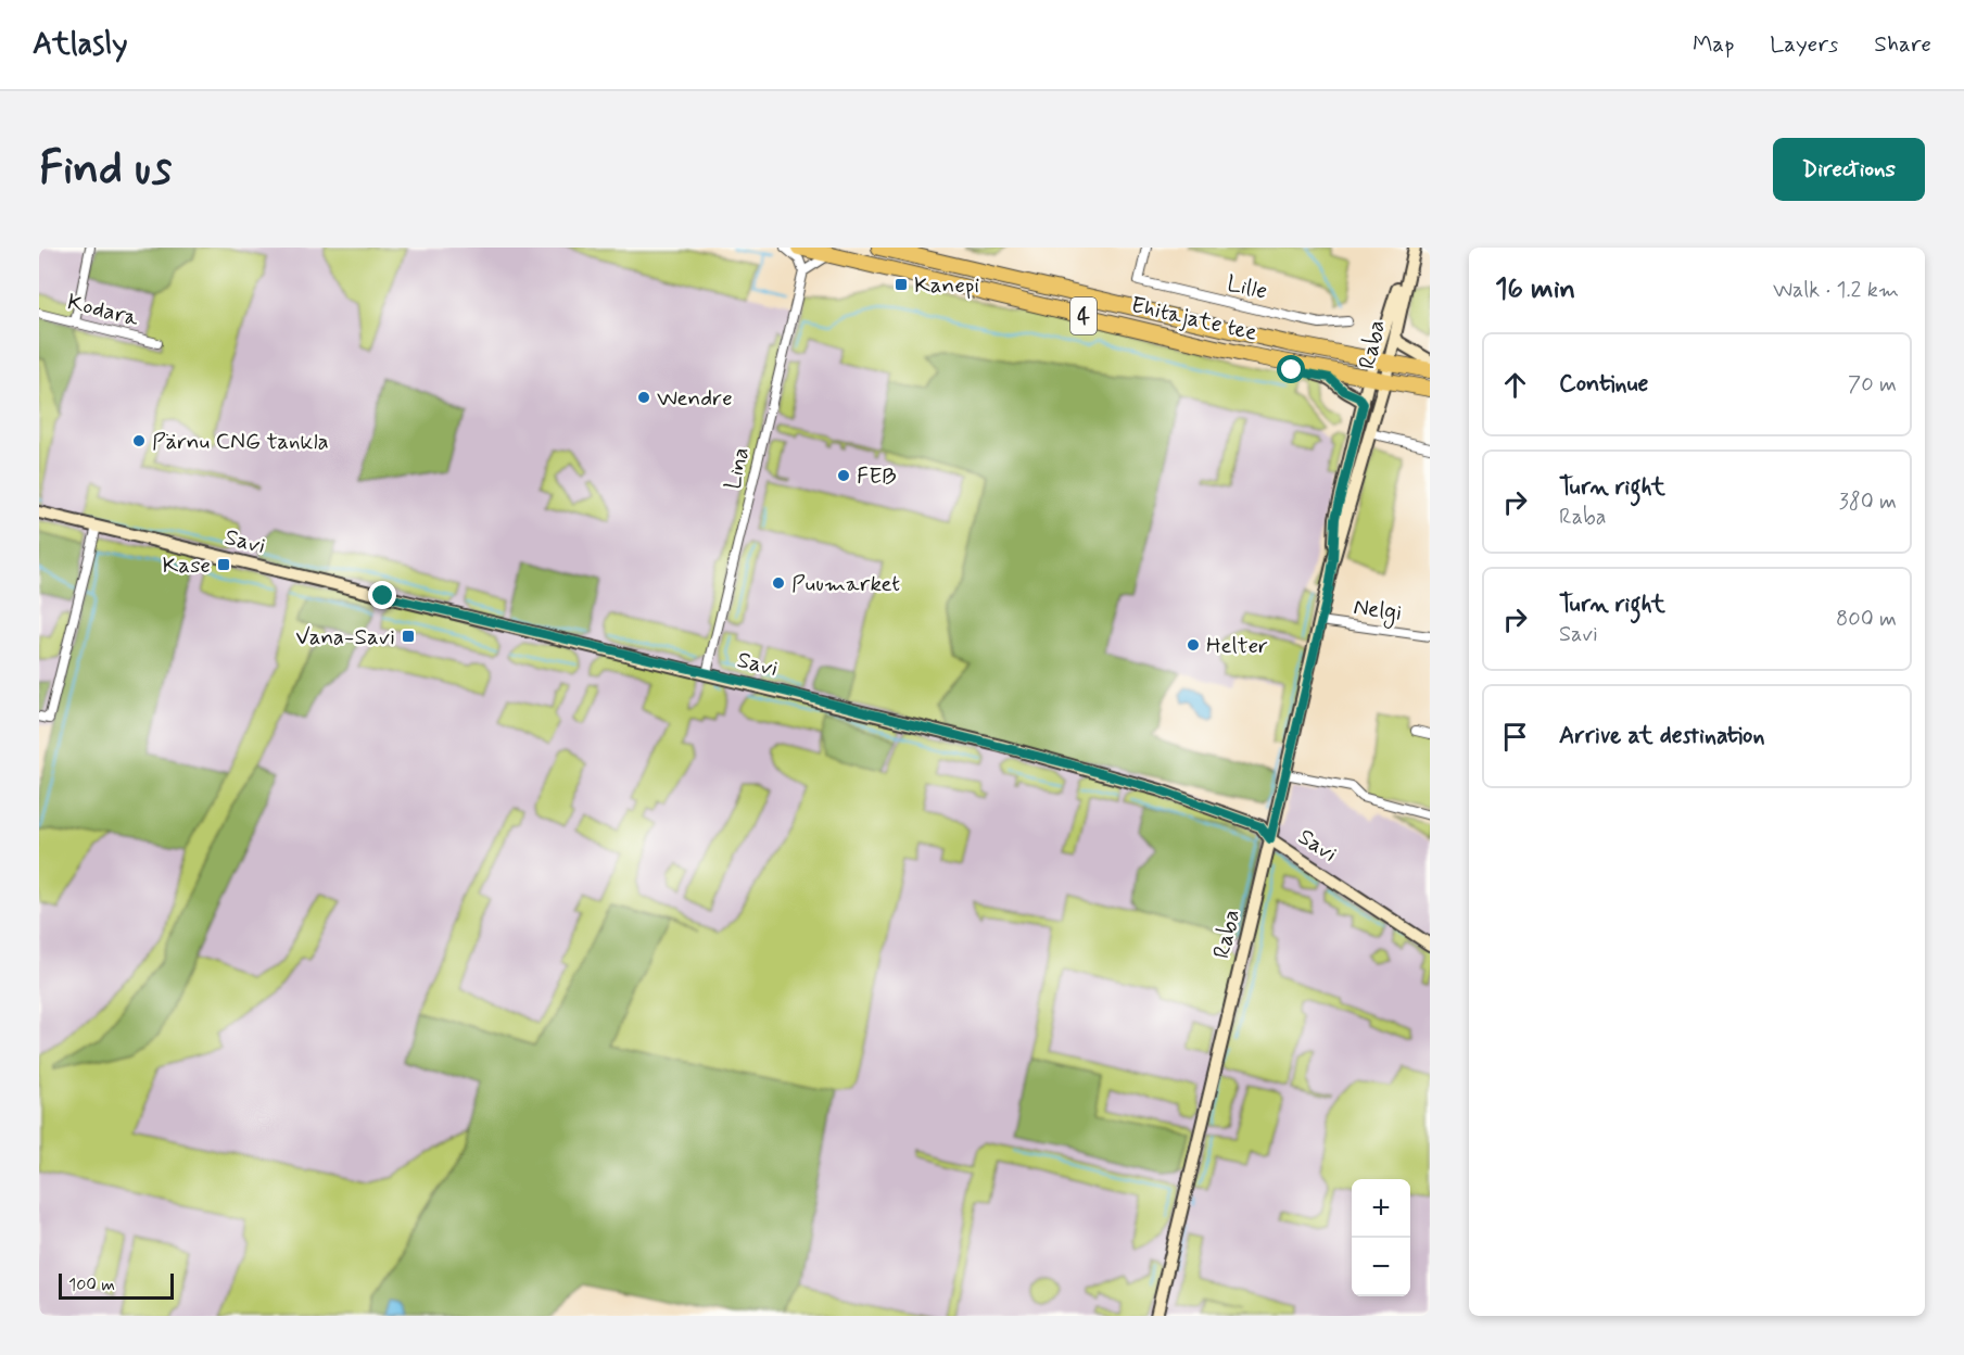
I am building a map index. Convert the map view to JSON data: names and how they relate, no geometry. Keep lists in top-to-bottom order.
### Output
{
  "streets": {
    "highway": ["4", "Ehitajate tee"],
    "street": [
      "Lille",
      "Kodara",
      "Raba",
      "Lina",
      "Savi",
      "Nelgi"
    ]
  },
  "crossings": [
    ["Ehitajate tee", "Raba"],
    ["Raba", "Savi"],
    ["Raba", "Nelgi"],
    ["Lina", "Savi"]
  ],
  "places": {
    "transit": ["Kanepi", "Kase", "Vana-Savi"],
    "other": [
      "Wendre",
      "Pärnu CNG tankla",
      "FEB",
      "Puumarket",
      "Helter"
    ]
  },
  "scale_bar": "100 m",
  "page": {
    "header": "Atlasly",
    "nav": ["Map", "Layers", "Share"],
    "buttons": "Directions",
    "title": "Find us",
    "heading": ["16 min", "Walk · 1.2 km"],
    "list": [
      ["Continue", "70 m"],
      ["Turn right", "Raba", "380 m"],
      ["Turn right", "Savi", "800 m"],
      "Arrive at destination"
    ],
    "map_buttons": ["+", "−"],
    "scale": "100 m"
  }
}
